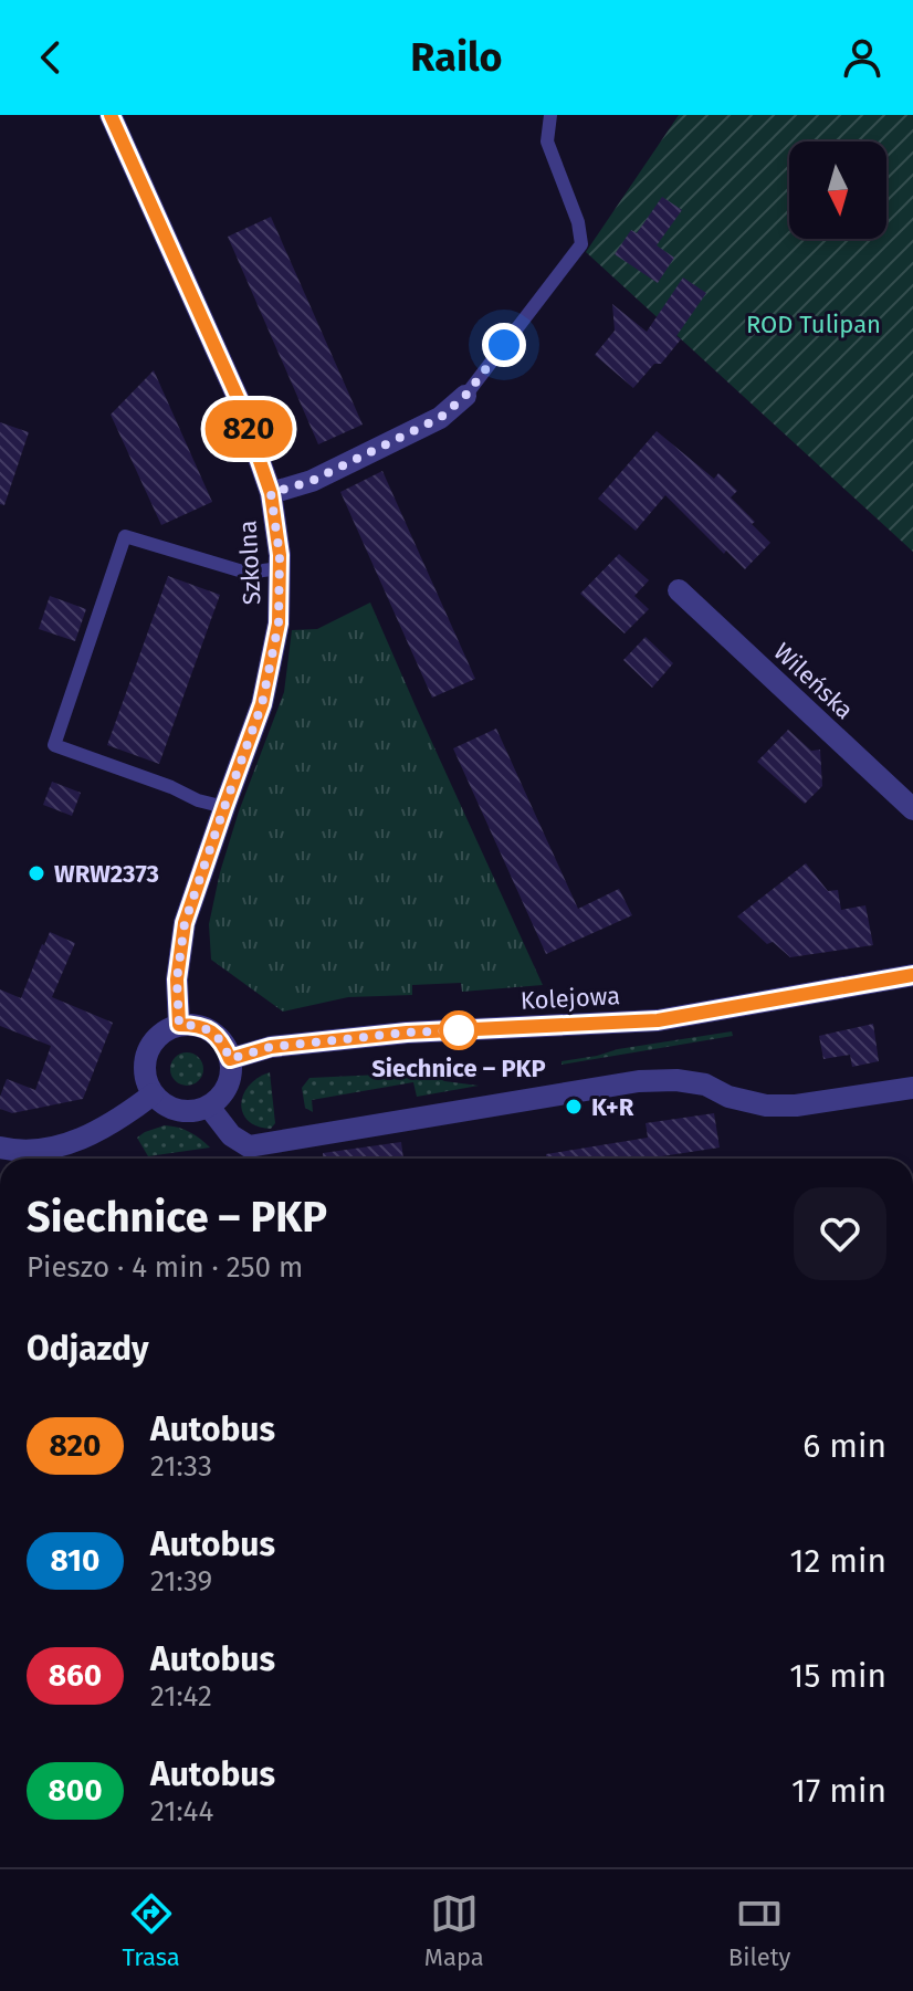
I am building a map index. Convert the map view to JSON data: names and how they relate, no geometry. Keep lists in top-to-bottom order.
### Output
{
  "streets": {
    "street": ["Szkolna", "Wileńska", "Kolejowa"]
  },
  "crossings": [
    ["Szkolna", "Kolejowa"]
  ],
  "parks": ["ROD Tulipan"],
  "places": ["WRW2373", "Siechnice – PKP", "K+R"],
  "lines": ["bus line 820"],
  "north": "bottom",
  "page": {
    "header": "Railo",
    "on_map": "820",
    "heading": [
      ["Siechnice – PKP", "Pieszo · 4 min · 250 m"],
      "Odjazdy"
    ],
    "list": [
      {
        "mark": "820",
        "name": "Autobus",
        "note": "21:33",
        "value": "6 min"
      },
      {
        "mark": "810",
        "name": "Autobus",
        "note": "21:39",
        "value": "12 min"
      },
      {
        "mark": "860",
        "name": "Autobus",
        "note": "21:42",
        "value": "15 min"
      },
      {
        "mark": "800",
        "name": "Autobus",
        "note": "21:44",
        "value": "17 min"
      }
    ],
    "tabs": ["Trasa", "Mapa", "Bilety"]
  }
}
